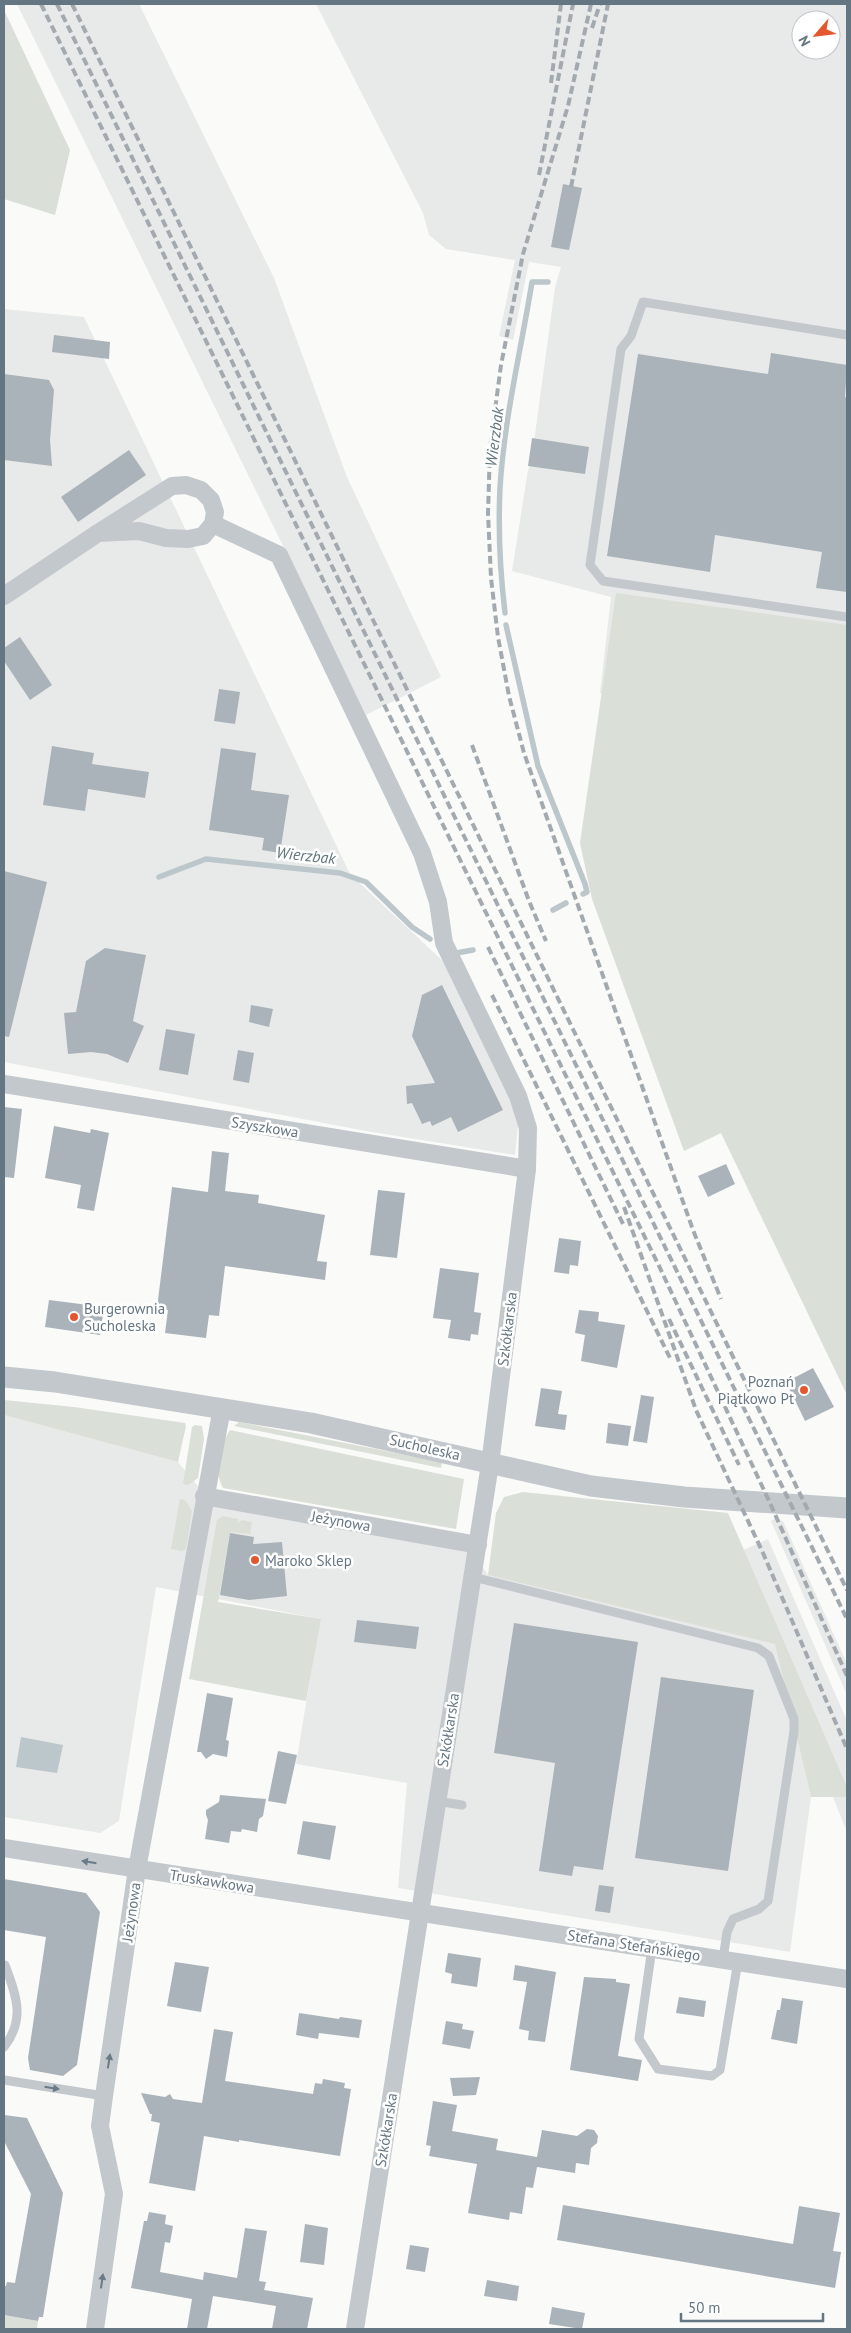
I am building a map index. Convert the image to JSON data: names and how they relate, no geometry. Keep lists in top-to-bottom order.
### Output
{
  "streets": {
    "street": [
      "Szyszkowa",
      "Szkółkarska",
      "Sucholeska",
      "Jeżynowa",
      "Truskawkowa",
      "Stefana Stefańskiego"
    ]
  },
  "crossings": [
    ["Szyszkowa", "Szkółkarska"],
    ["Szkółkarska", "Sucholeska"],
    ["Szkółkarska", "Jeżynowa"],
    ["Szkółkarska", "Truskawkowa"],
    ["Szkółkarska", "Stefana Stefańskiego"],
    ["Sucholeska", "Jeżynowa"],
    ["Jeżynowa", "Truskawkowa"],
    ["Truskawkowa", "Stefana Stefańskiego"]
  ],
  "one_way": ["Jeżynowa"],
  "water": ["Wierzbak"],
  "places": ["Burgerownia Sucholeska", "Poznań Piątkowo Pt", "Maroko Sklep"],
  "scale_bar": "50 m",
  "north": "bottom left"
}
